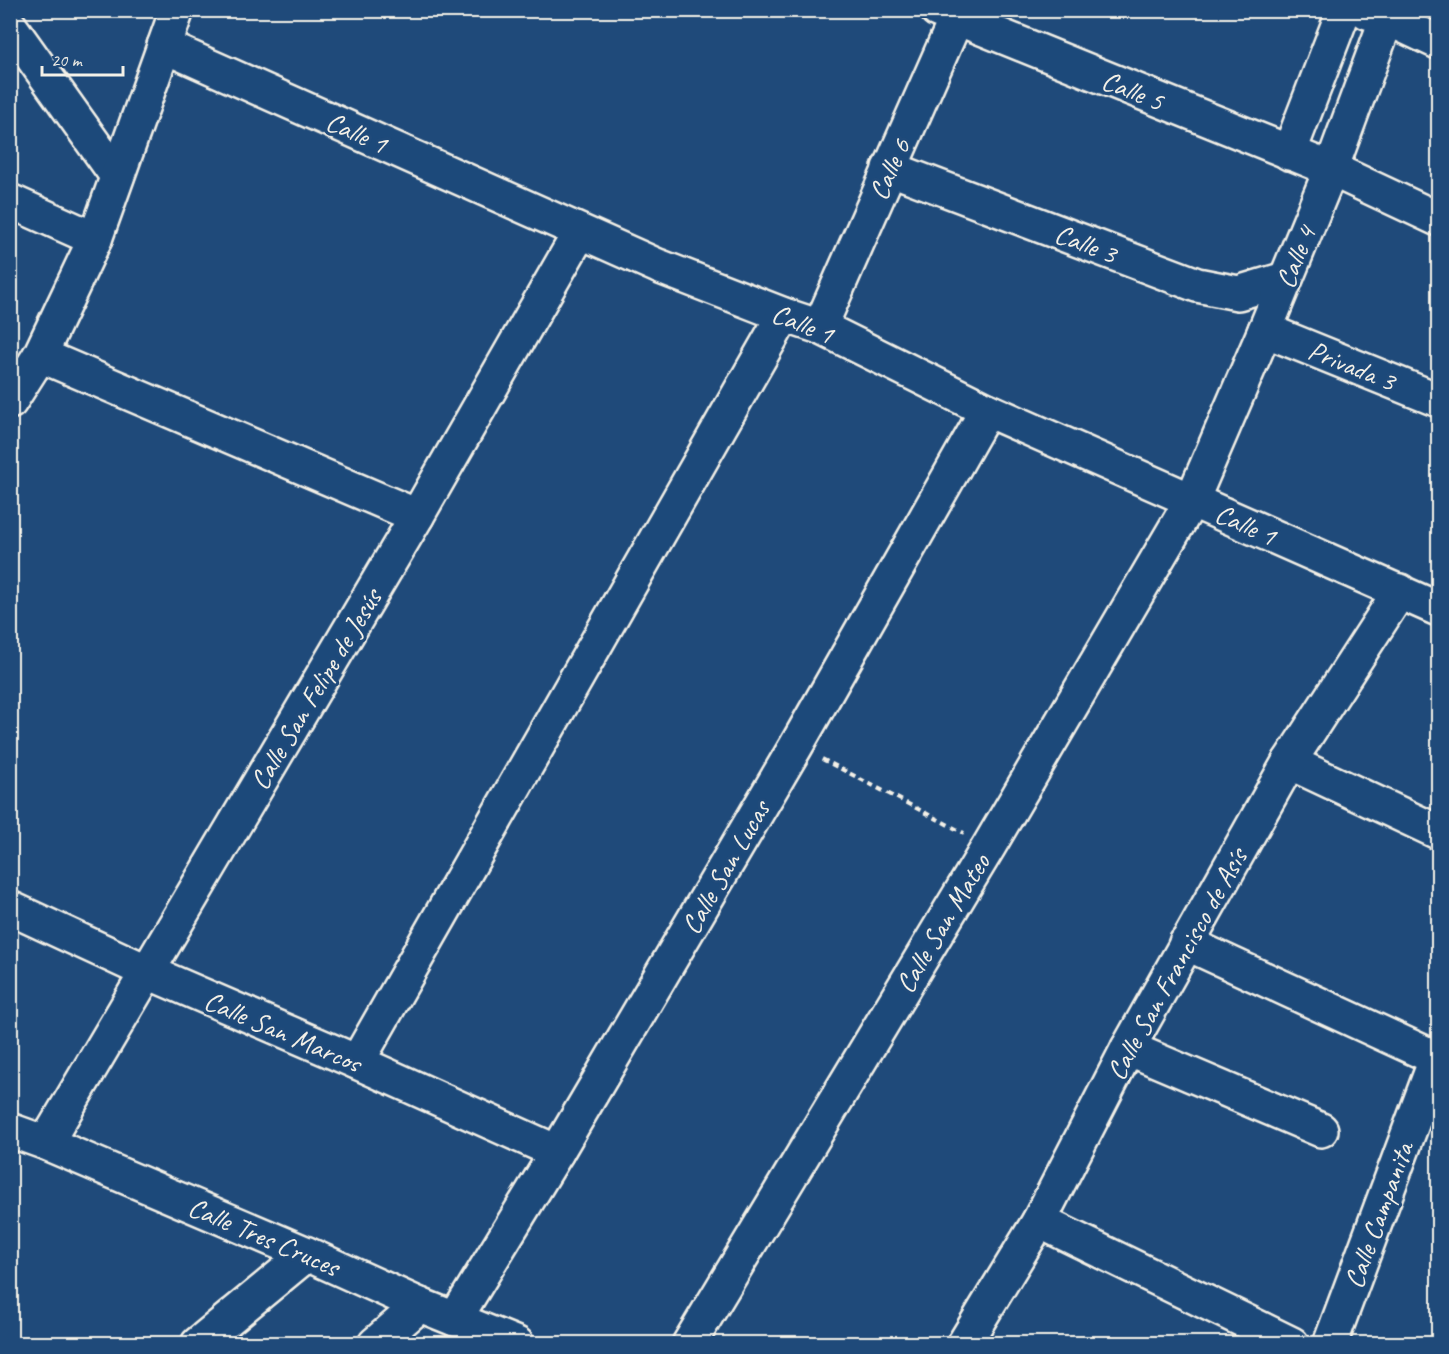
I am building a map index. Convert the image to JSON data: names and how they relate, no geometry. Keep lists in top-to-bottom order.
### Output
{
  "streets": {
    "street": [
      "Calle 5",
      "Calle 1",
      "Calle 6",
      "Calle 3",
      "Calle 4",
      "Privada 3",
      "Calle San Felipe de Jesús",
      "Calle San Lucas",
      "Calle San Mateo",
      "Calle San Francisco de Asís",
      "Calle San Marcos",
      "Calle Campanita",
      "Calle Tres Cruces"
    ]
  },
  "crossings": [
    ["Calle 5", "Calle 6"],
    ["Calle 5", "Calle 4"],
    ["Calle 1", "Calle 6"],
    ["Calle 1", "Calle 4"],
    ["Calle 1", "Calle San Felipe de Jesús"],
    ["Calle 1", "Calle San Lucas"],
    ["Calle 1", "Calle San Mateo"],
    ["Calle 1", "Calle San Francisco de Asís"],
    ["Calle 6", "Calle 3"],
    ["Calle 3", "Calle 4"],
    ["Calle 4", "Privada 3"],
    ["Calle 4", "Calle San Mateo"],
    ["Calle San Felipe de Jesús", "Calle San Marcos"],
    ["Calle San Felipe de Jesús", "Calle Tres Cruces"],
    ["Calle San Lucas", "Calle San Marcos"],
    ["Calle San Lucas", "Calle Tres Cruces"]
  ],
  "scale_bar": "20 m"
}
